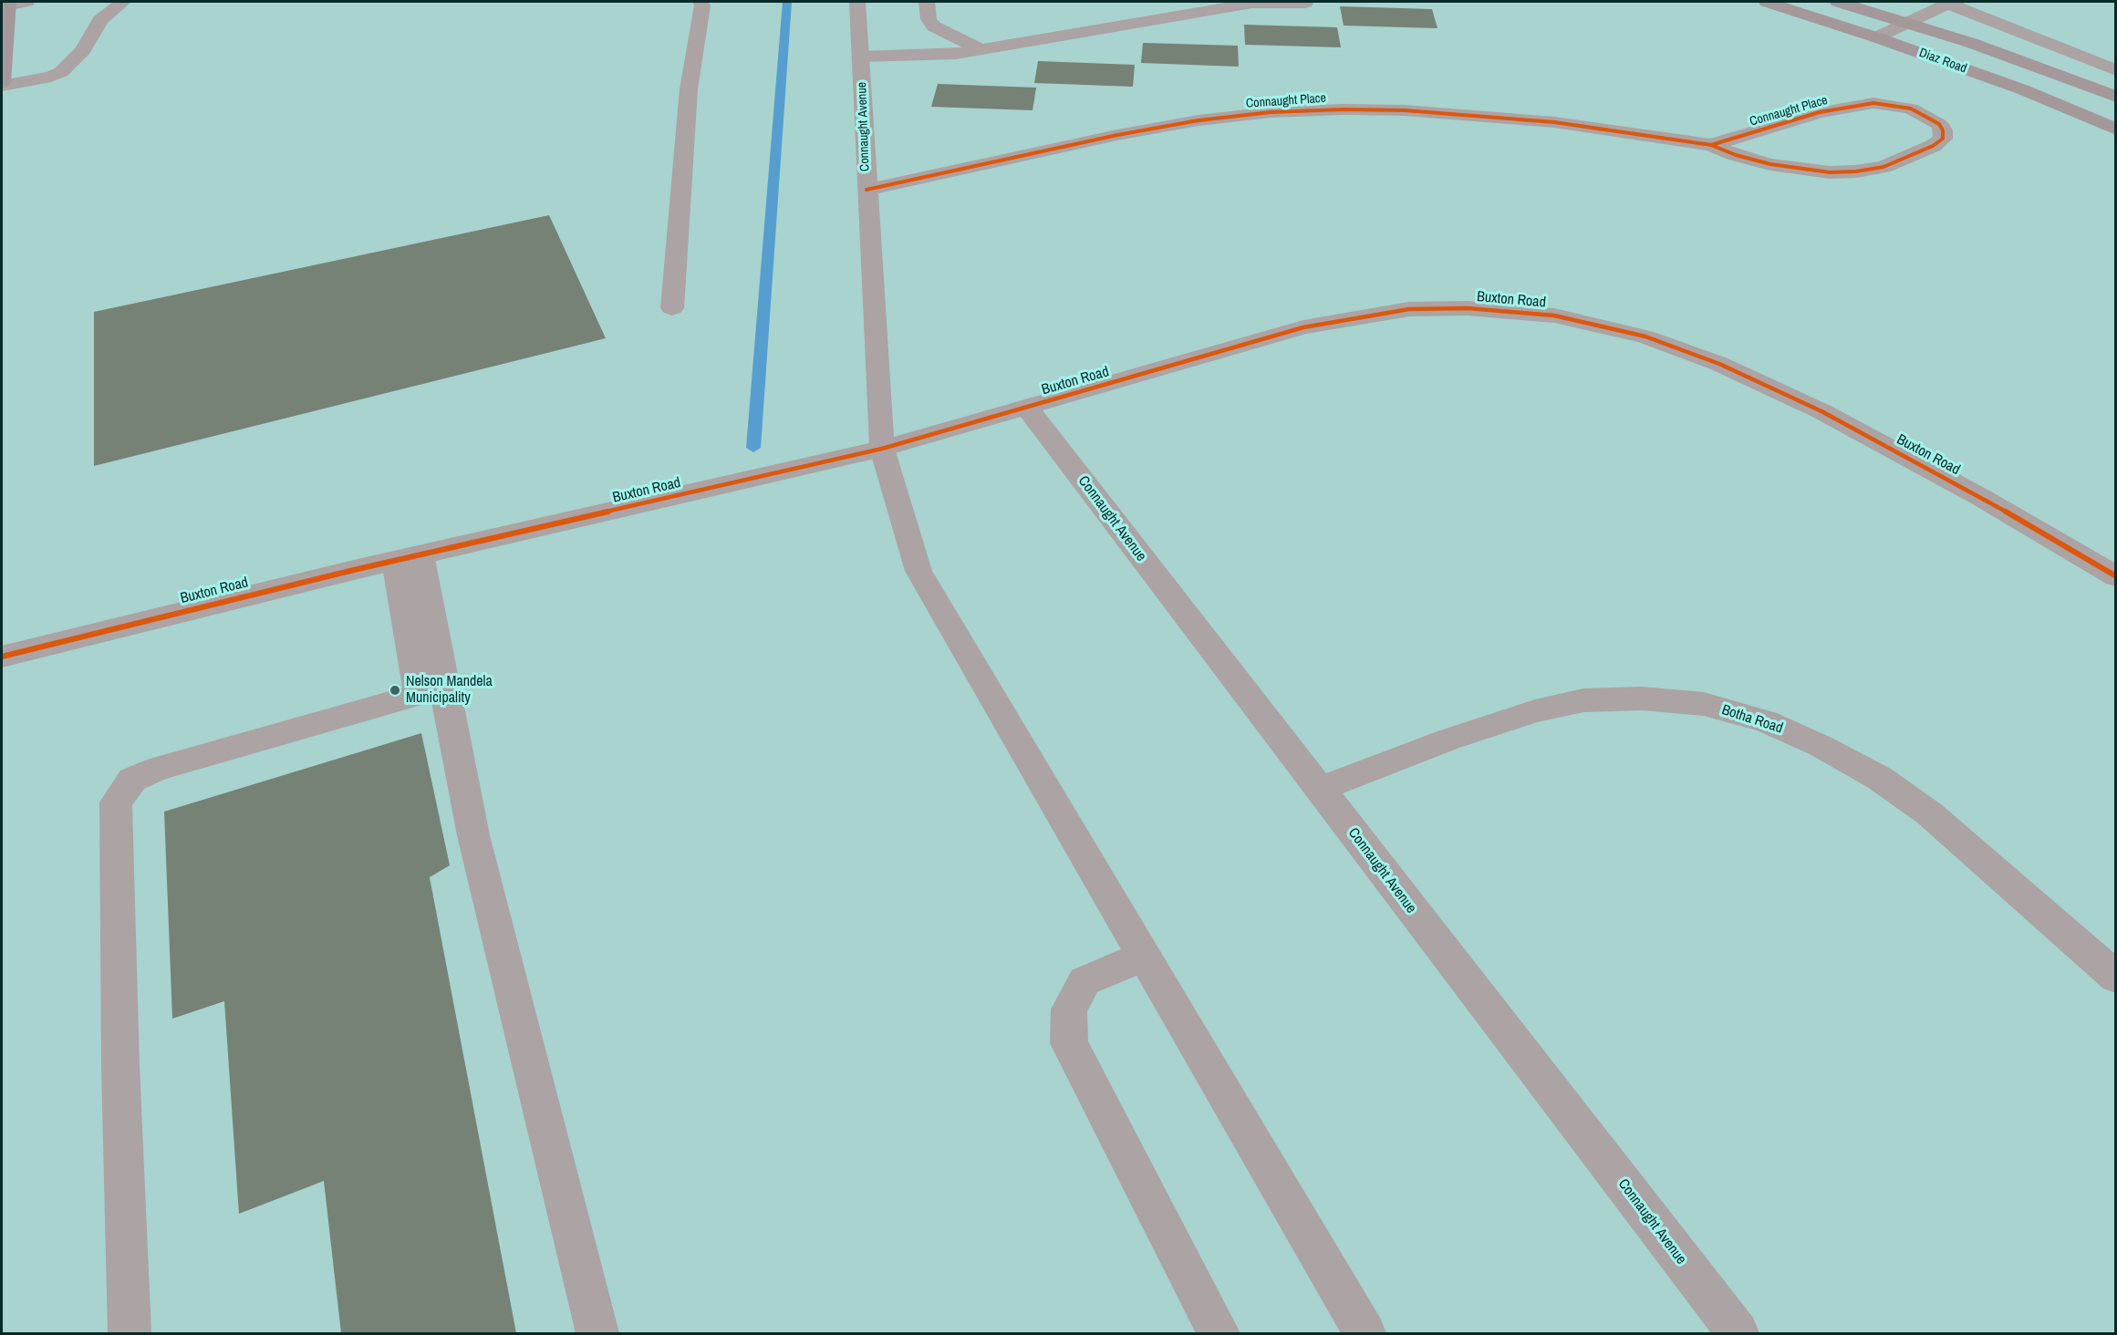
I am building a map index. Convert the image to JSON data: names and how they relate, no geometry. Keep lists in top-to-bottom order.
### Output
{
  "streets": {
    "street": [
      "Diaz Road",
      "Connaught Place",
      "Connaught Avenue",
      "Buxton Road",
      "Botha Road"
    ]
  },
  "crossings": [
    ["Connaught Place", "Connaught Avenue"],
    ["Connaught Avenue", "Buxton Road"],
    ["Connaught Avenue", "Botha Road"]
  ],
  "places": ["Nelson Mandela Municipality"]
}
